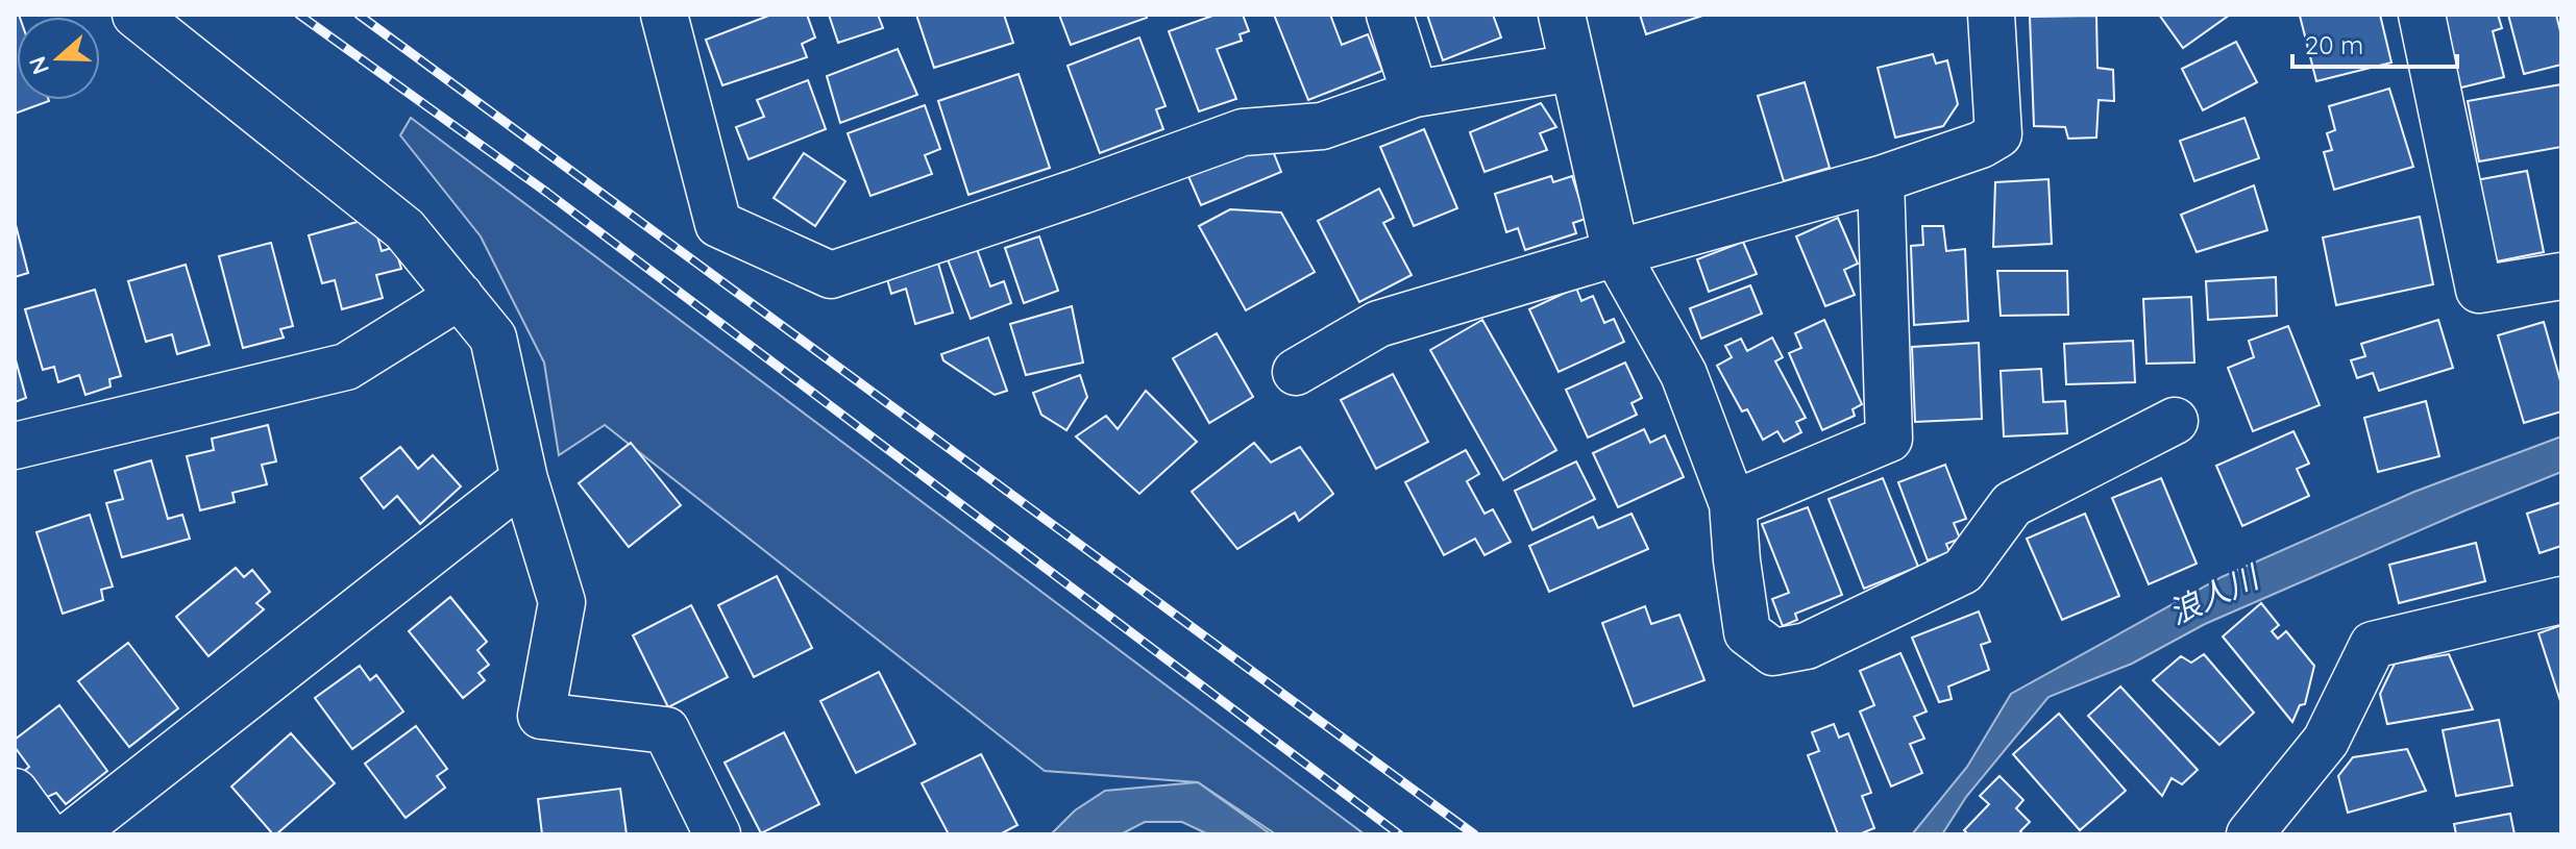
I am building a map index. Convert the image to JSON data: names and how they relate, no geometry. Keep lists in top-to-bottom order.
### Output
{
  "water": ["浪人川"],
  "scale_bar": "20 m",
  "north": "left"
}
